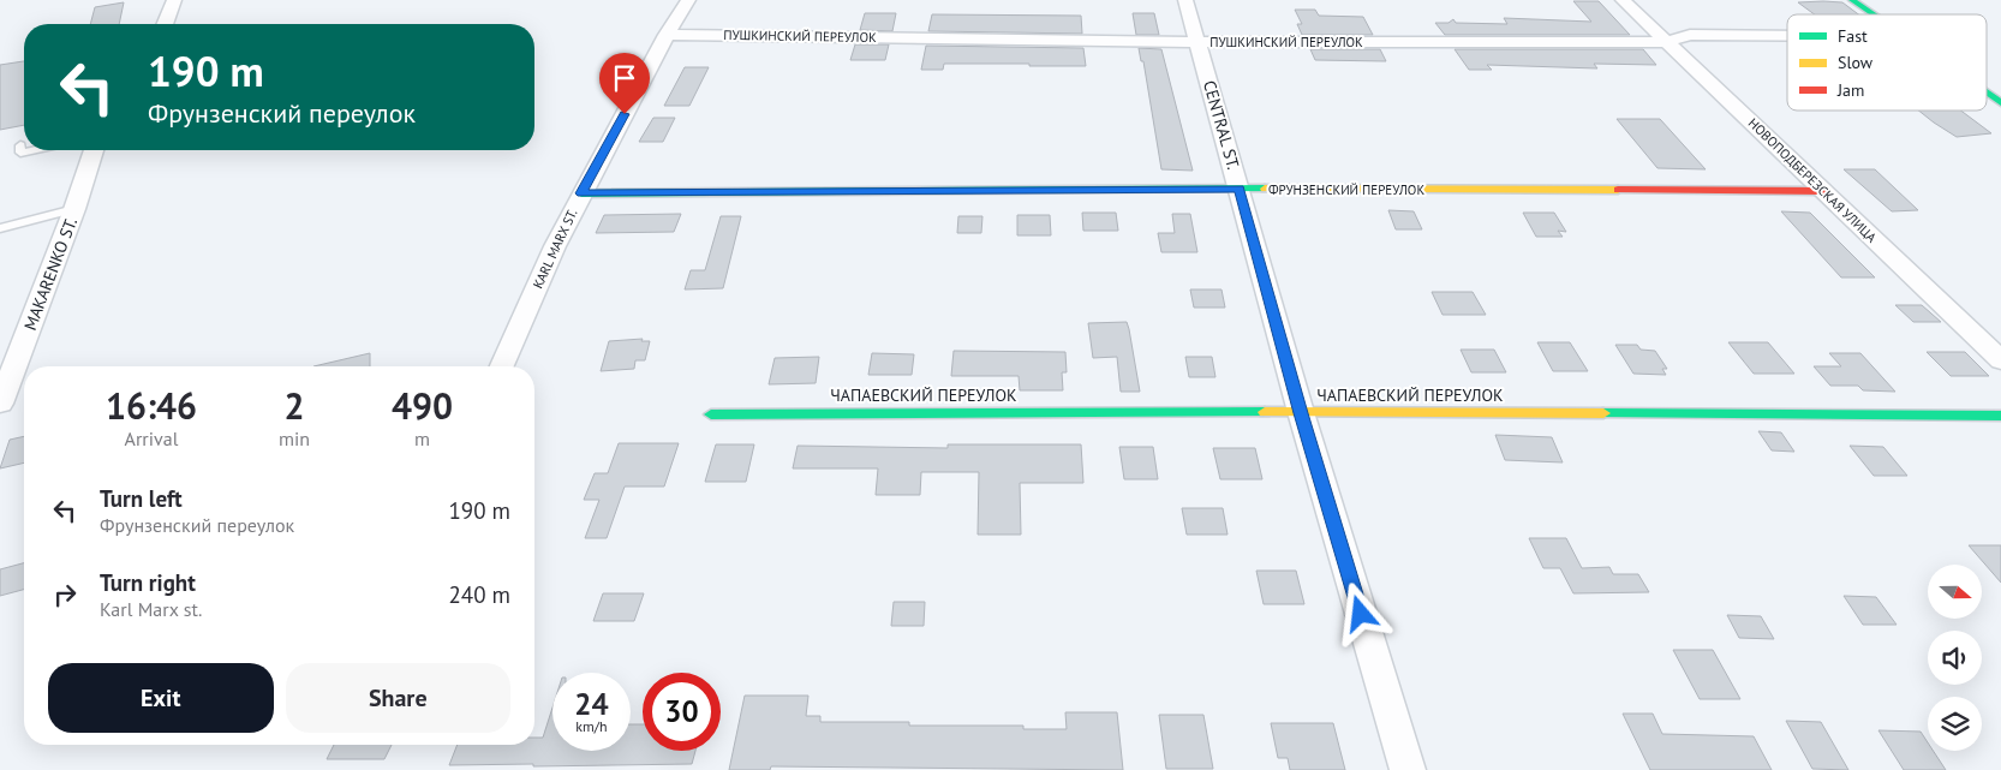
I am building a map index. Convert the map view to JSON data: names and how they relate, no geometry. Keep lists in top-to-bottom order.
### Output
{
  "streets": {
    "street": [
      "ПУШКИНСКИЙ ПЕРЕУЛОК",
      "CENTRAL ST.",
      "НОВОПОДБЕРЕЗСКАЯ УЛИЦА",
      "ФРУНЗЕНСКИЙ ПЕРЕУЛОК",
      "KARL MARX ST.",
      "MAKARENKO ST.",
      "ЧАПАЕВСКИЙ ПЕРЕУЛОК"
    ]
  },
  "crossings": [
    ["ПУШКИНСКИЙ ПЕРЕУЛОК", "CENTRAL ST."],
    ["ПУШКИНСКИЙ ПЕРЕУЛОК", "НОВОПОДБЕРЕЗСКАЯ УЛИЦА"],
    ["ПУШКИНСКИЙ ПЕРЕУЛОК", "KARL MARX ST."],
    ["CENTRAL ST.", "ФРУНЗЕНСКИЙ ПЕРЕУЛОК"],
    ["CENTRAL ST.", "ЧАПАЕВСКИЙ ПЕРЕУЛОК"],
    ["НОВОПОДБЕРЕЗСКАЯ УЛИЦА", "ФРУНЗЕНСКИЙ ПЕРЕУЛОК"],
    ["ФРУНЗЕНСКИЙ ПЕРЕУЛОК", "KARL MARX ST."]
  ],
  "legend": ["Fast", "Slow", "Jam"],
  "north": "right",
  "page": {
    "turn": ["190 m", "Фрунзенский переулок"],
    "eta": [
      "16:46",
      "Arrival",
      "2",
      "min",
      "490",
      "m"
    ],
    "list": [
      {
        "name": "Turn left",
        "note": "Фрунзенский переулок",
        "value": "190 m"
      },
      {
        "name": "Turn right",
        "note": "Karl Marx st.",
        "value": "240 m"
      }
    ],
    "buttons": ["Exit", "Share"],
    "speed": "24 km/h",
    "limit": "30"
  }
}
